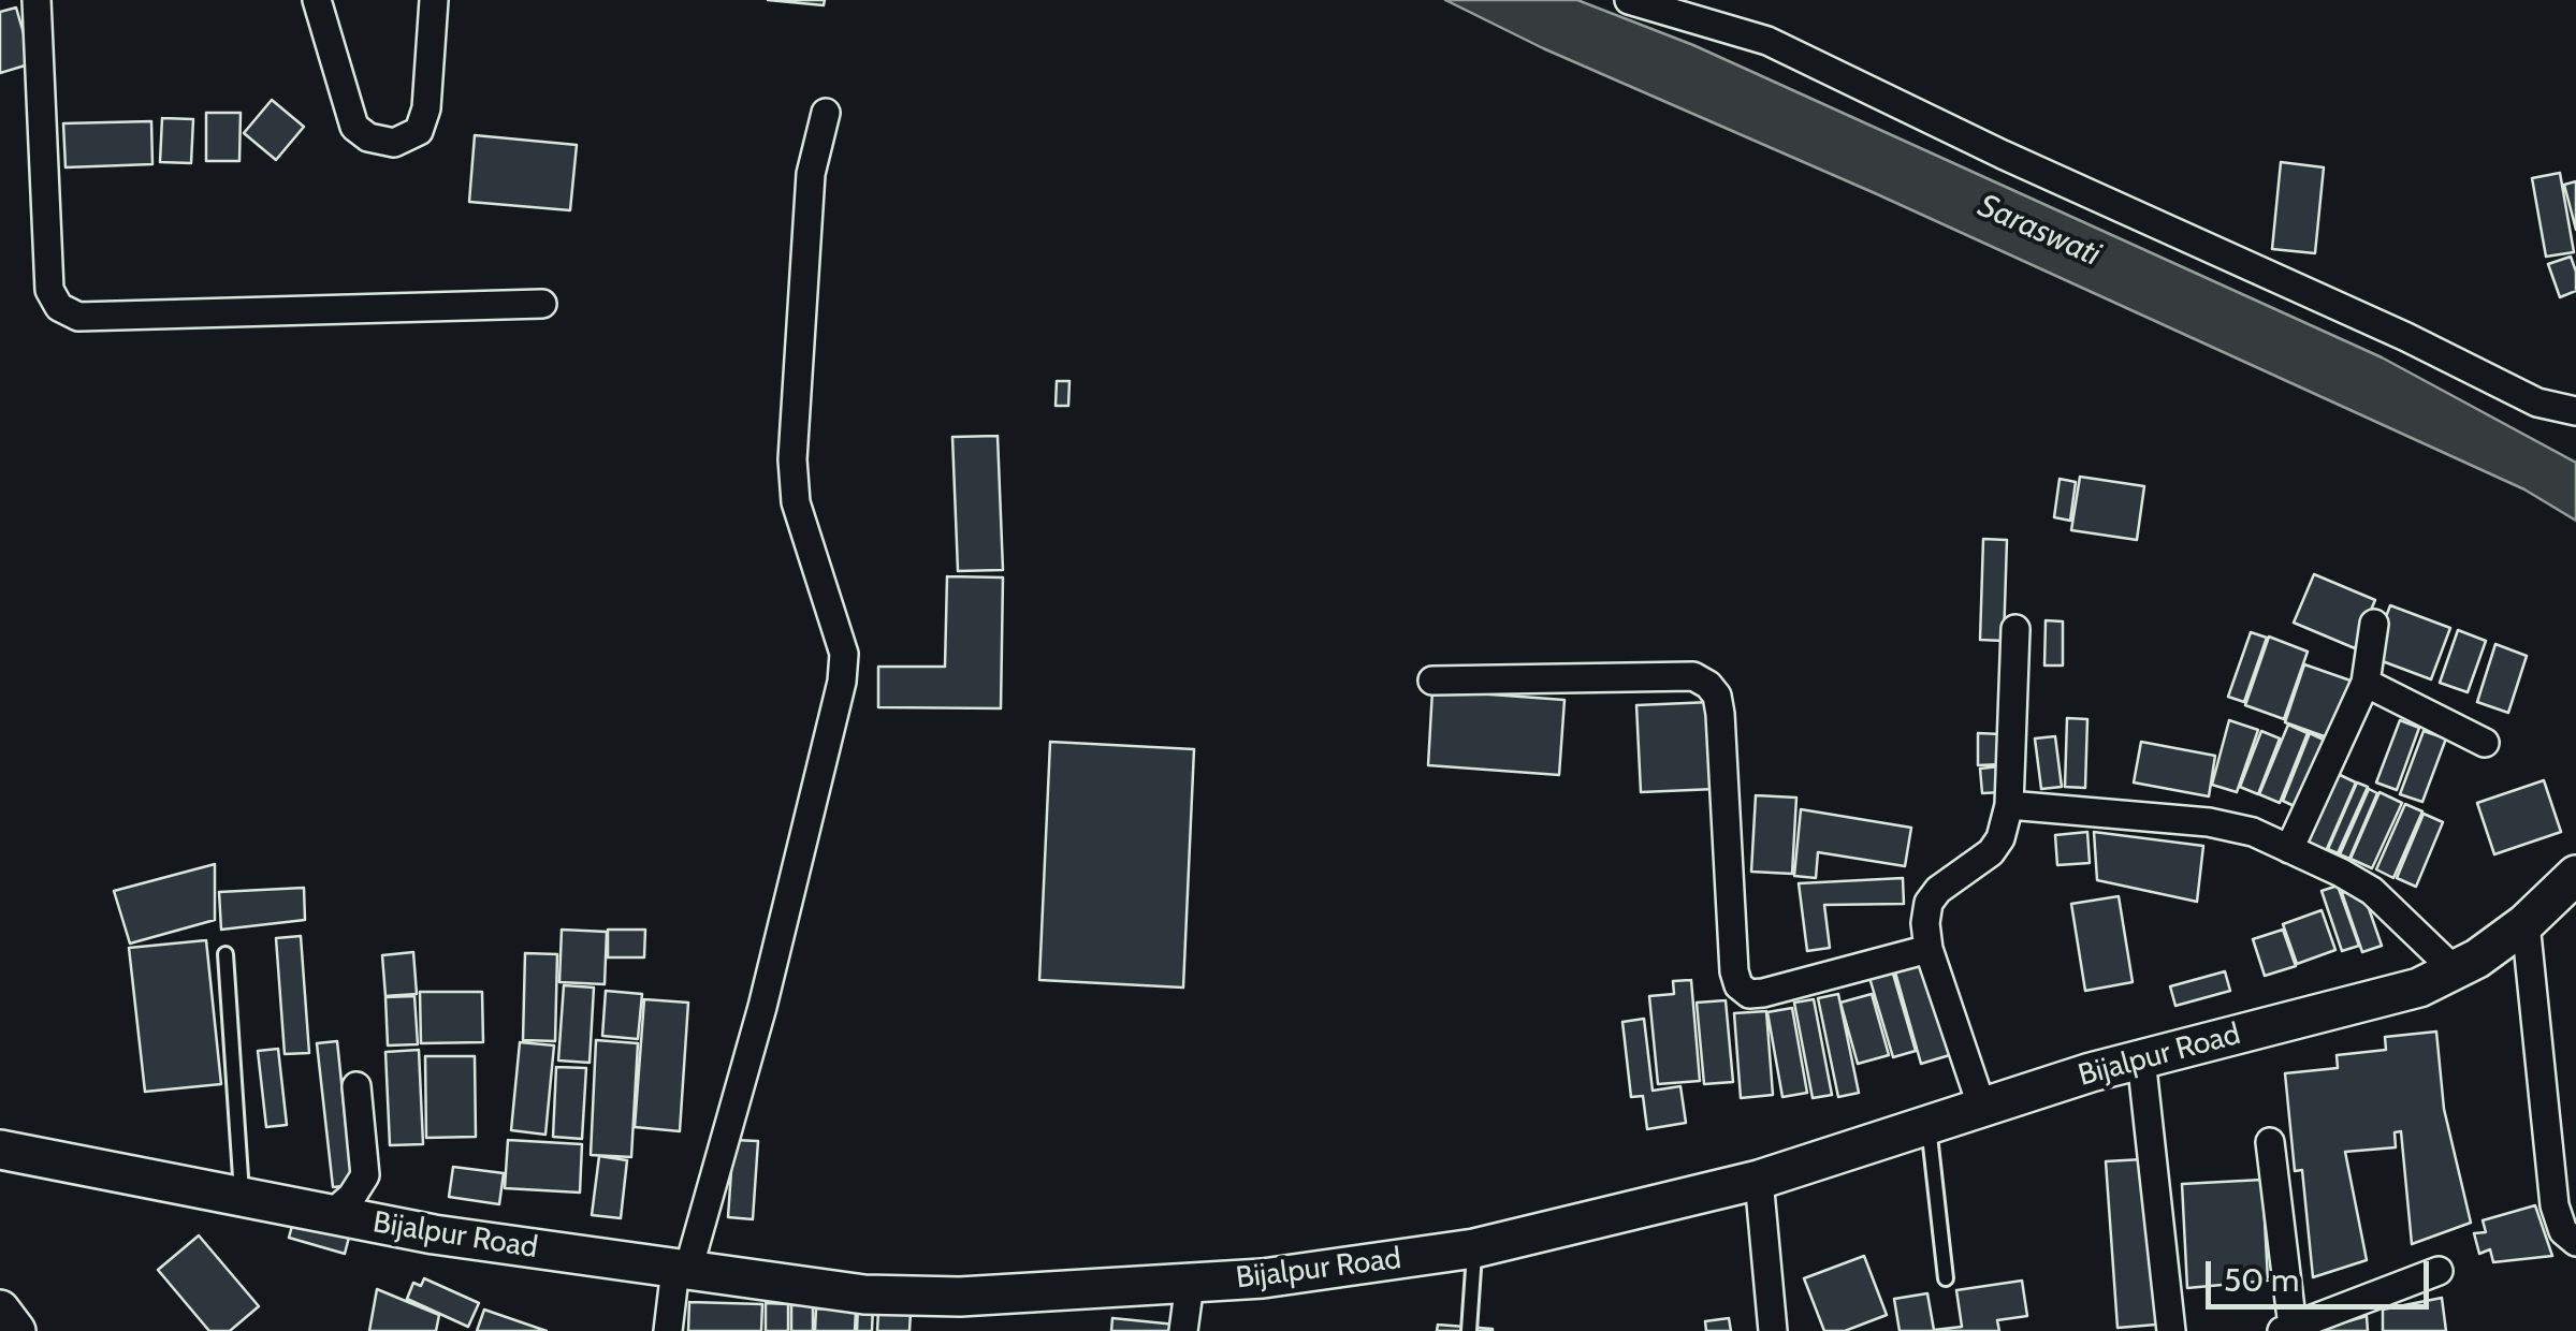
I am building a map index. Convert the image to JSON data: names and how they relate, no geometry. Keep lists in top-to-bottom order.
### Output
{
  "streets": {
    "main road": ["Bijalpur Road"]
  },
  "water": ["Saraswati"],
  "scale_bar": "50 m"
}
